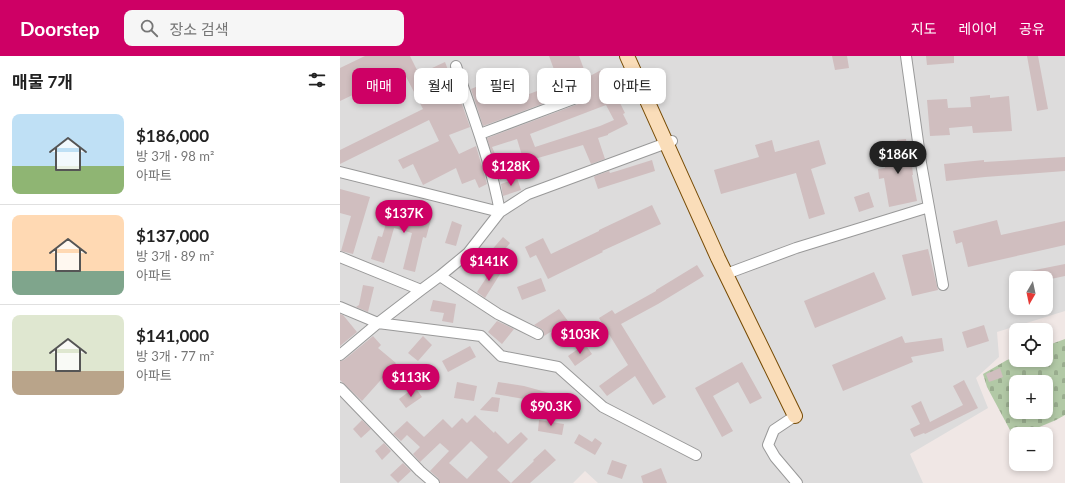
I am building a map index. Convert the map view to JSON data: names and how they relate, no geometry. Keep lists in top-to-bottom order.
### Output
{
  "north": "bottom",
  "page": {
    "header": "Doorstep",
    "search": "장소 검색",
    "nav": ["지도", "레이어", "공유"],
    "heading": "매물 7개",
    "chip": [
      "매매",
      "월세",
      "필터",
      "신규",
      "아파트"
    ],
    "list": [
      {
        "name": "$186,000",
        "note": "방 3개 · 98 m² · 아파트"
      },
      {
        "name": "$137,000",
        "note": "방 3개 · 89 m² · 아파트"
      },
      {
        "name": "$141,000",
        "note": "방 3개 · 77 m² · 아파트"
      }
    ],
    "price": [
      "$186K",
      "$128K",
      "$137K",
      "$141K",
      "$103K",
      "$113K",
      "$90.3K"
    ],
    "map_buttons": ["+", "−"]
  }
}
